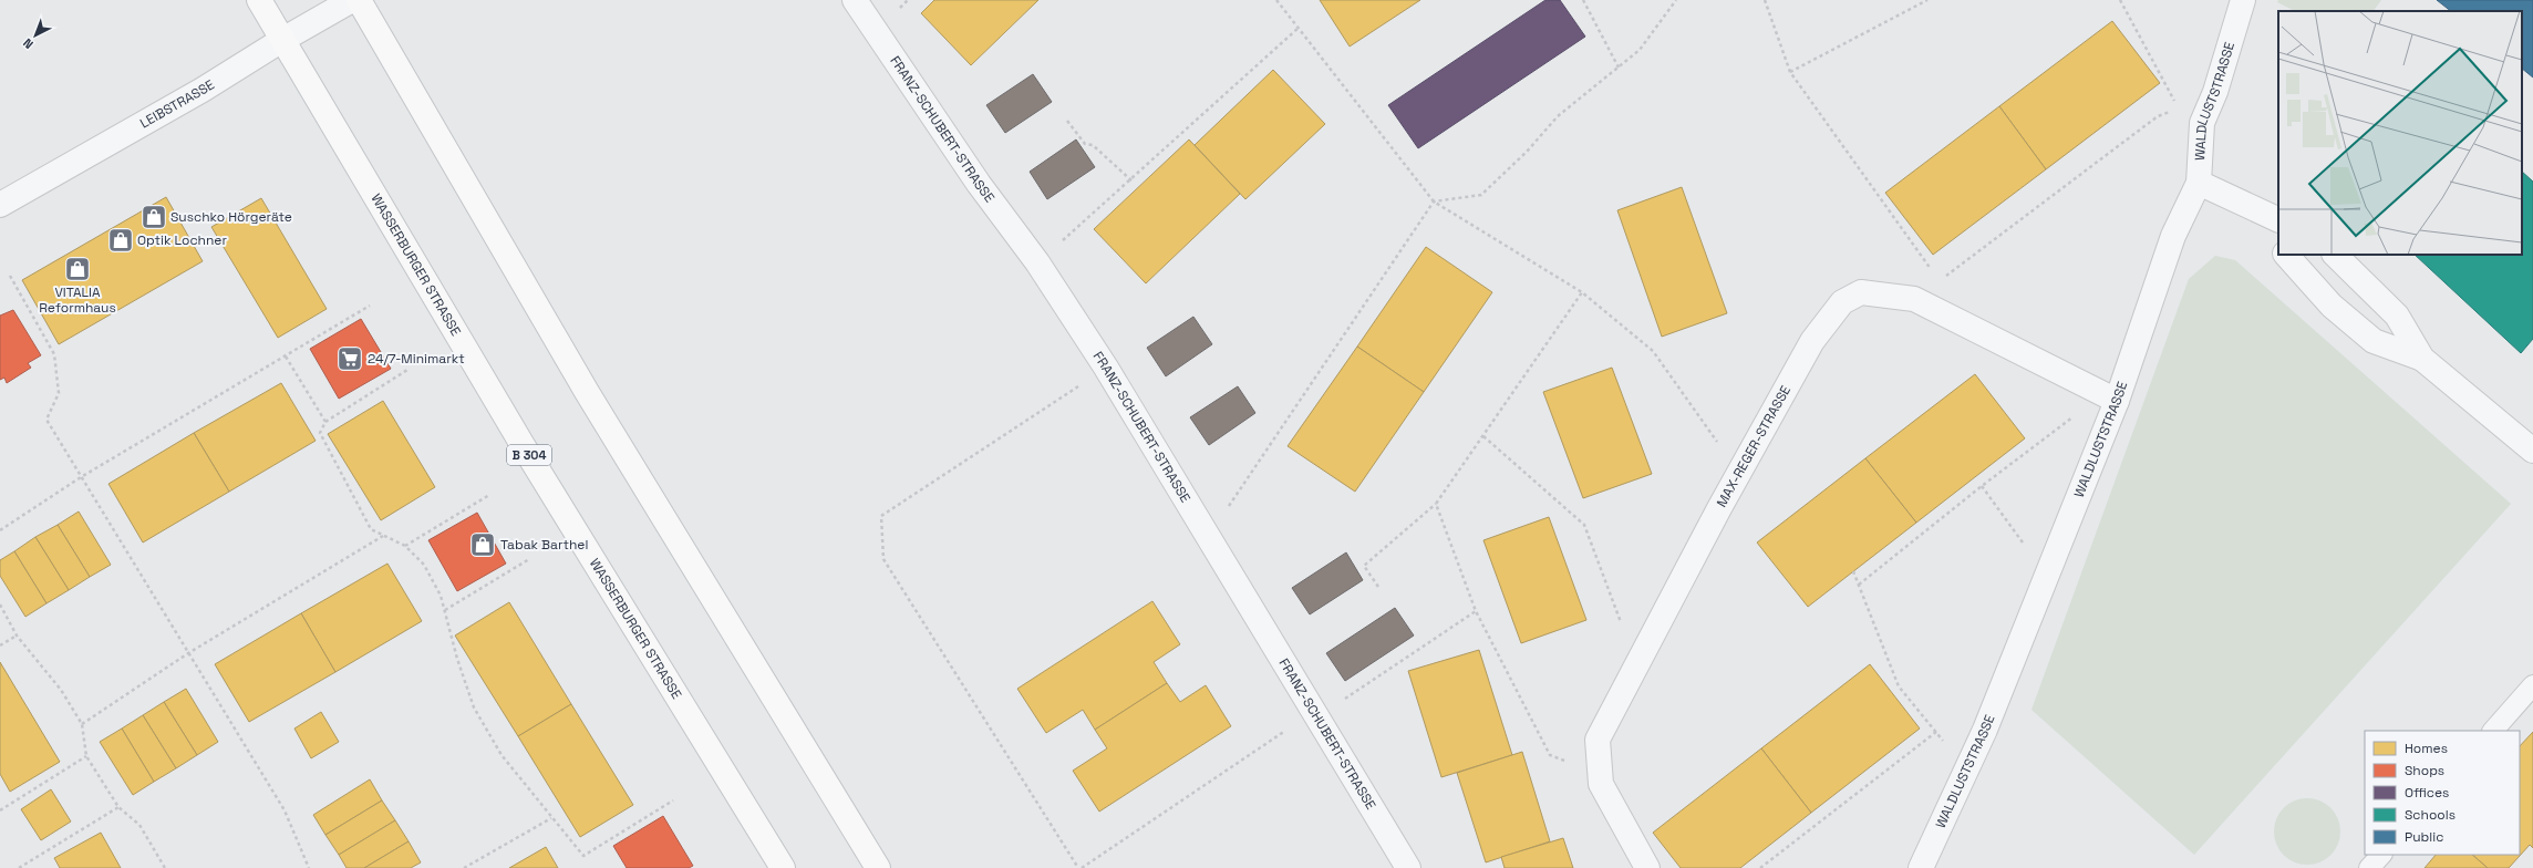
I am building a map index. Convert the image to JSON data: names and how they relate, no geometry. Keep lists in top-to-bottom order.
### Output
{
  "streets": {
    "main road": ["WASSERBURGER STRASSE", "B 304"],
    "street": [
      "WALDLUSTSTRASSE",
      "LEIBSTRASSE",
      "FRANZ-SCHUBERT-STRASSE",
      "MAX-REGER-STRASSE"
    ]
  },
  "crossings": [
    ["WALDLUSTSTRASSE", "MAX-REGER-STRASSE"],
    ["LEIBSTRASSE", "WASSERBURGER STRASSE"]
  ],
  "places": {
    "shop": [
      "Suschko Hörgeräte",
      "Optik Lochner",
      "VITALIA Reformhaus",
      "Tabak Barthel"
    ],
    "supermarket": ["24/7-Minimarkt"]
  },
  "legend": [
    "Homes",
    "Shops",
    "Offices",
    "Schools",
    "Public"
  ],
  "north": "bottom left"
}
